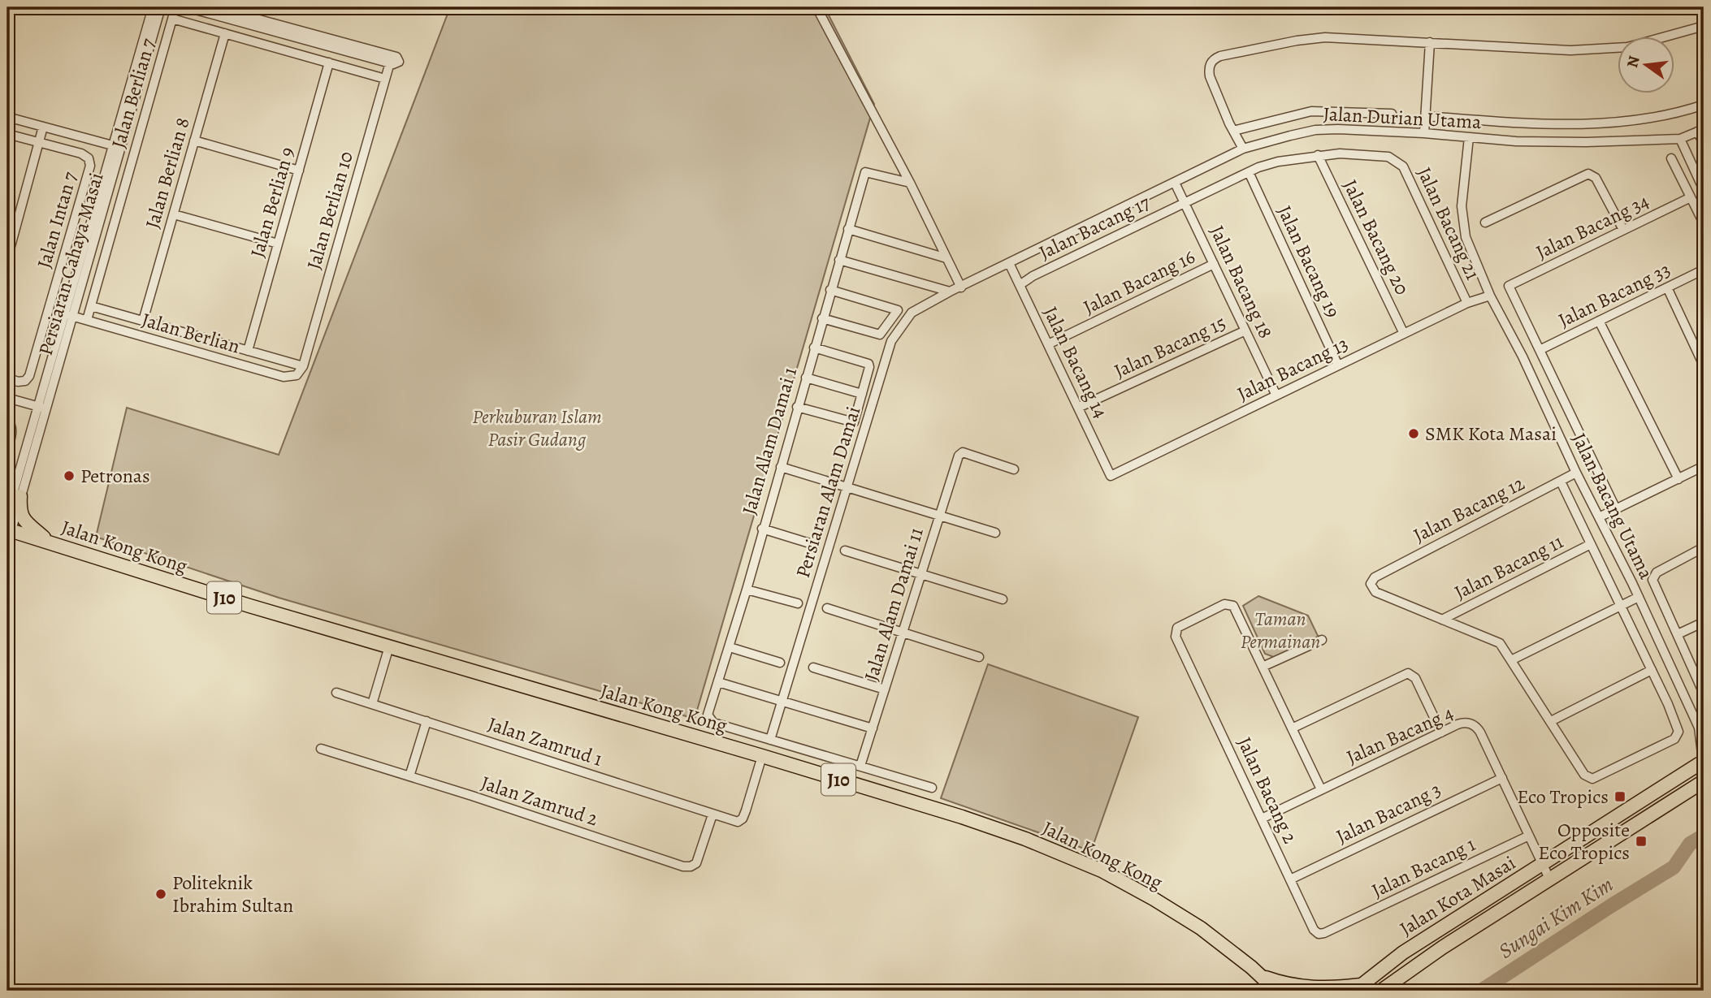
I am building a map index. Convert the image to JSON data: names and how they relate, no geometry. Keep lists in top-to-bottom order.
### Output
{
  "streets": {
    "main road": ["Jalan Kong Kong", "J10", "Jalan Kota Masai"],
    "street": [
      "Jalan Berlian 7",
      "Jalan Durian Utama",
      "Jalan Berlian 8",
      "Jalan Berlian 9",
      "Jalan Berlian 10",
      "Jalan Intan 7",
      "Jalan Bacang 21",
      "Jalan Bacang 34",
      "Jalan Bacang 17",
      "Jalan Bacang 20",
      "Jalan Bacang 19",
      "Persiaran Cahaya Masai",
      "Jalan Bacang 16",
      "Jalan Bacang 18",
      "Jalan Bacang 33",
      "Jalan Berlian",
      "Jalan Bacang 15",
      "Jalan Bacang 14",
      "Jalan Bacang 13",
      "Jalan Alam Damai 1",
      "Persiaran Alam Damai",
      "Jalan Bacang Utama",
      "Jalan Bacang 12",
      "Jalan Bacang 11",
      "Jalan Alam Damai 11",
      "Jalan Bacang 4",
      "Jalan Zamrud 1",
      "Jalan Bacang 2",
      "Jalan Zamrud 2",
      "Jalan Bacang 3",
      "Jalan Bacang 1"
    ]
  },
  "crossings": [
    ["Jalan Berlian 7", "Jalan Berlian"],
    ["Jalan Durian Utama", "Jalan Bacang 18"],
    ["Jalan Durian Utama", "Jalan Bacang 14"],
    ["Jalan Durian Utama", "Persiaran Alam Damai"],
    ["Jalan Durian Utama", "Jalan Bacang Utama"],
    ["Jalan Berlian 10", "Jalan Berlian"],
    ["Jalan Bacang 21", "Jalan Bacang 17"],
    ["Jalan Bacang 21", "Jalan Bacang 13"],
    ["Jalan Bacang 34", "Jalan Bacang 33"],
    ["Jalan Bacang 17", "Jalan Bacang 20"],
    ["Jalan Bacang 17", "Jalan Bacang 19"],
    ["Jalan Bacang 17", "Jalan Bacang 18"],
    ["Jalan Bacang 17", "Jalan Bacang 14"],
    ["Jalan Bacang 20", "Jalan Bacang 13"],
    ["Jalan Bacang 19", "Jalan Bacang 13"],
    ["Persiaran Cahaya Masai", "Jalan Berlian"],
    ["Persiaran Cahaya Masai", "Jalan Kong Kong"],
    ["Jalan Bacang 16", "Jalan Bacang 18"],
    ["Jalan Bacang 16", "Jalan Bacang 14"],
    ["Jalan Bacang 18", "Jalan Bacang 15"],
    ["Jalan Bacang 18", "Jalan Bacang 13"],
    ["Jalan Bacang 15", "Jalan Bacang 14"],
    ["Jalan Bacang 14", "Jalan Bacang 13"],
    ["Jalan Bacang 13", "Jalan Bacang Utama"],
    ["Jalan Alam Damai 1", "Persiaran Alam Damai"],
    ["Jalan Bacang Utama", "Jalan Bacang 12"],
    ["Jalan Bacang Utama", "Jalan Kota Masai"],
    ["Jalan Bacang 12", "Jalan Bacang 11"],
    ["Jalan Kong Kong", "Jalan Zamrud 1"],
    ["Jalan Bacang 4", "Jalan Bacang 2"],
    ["Jalan Bacang 4", "Jalan Bacang 3"],
    ["Jalan Bacang 4", "Jalan Bacang 1"],
    ["Jalan Bacang 4", "Jalan Kota Masai"],
    ["Jalan Zamrud 1", "Jalan Zamrud 2"],
    ["Jalan Bacang 2", "Jalan Bacang 3"],
    ["Jalan Bacang 2", "Jalan Bacang 1"]
  ],
  "water": ["Sungai Kim Kim"],
  "parks": ["Perkuburan Islam Pasir Gudang", "Taman Permainan"],
  "places": {
    "other": ["SMK Kota Masai", "Petronas", "Politeknik Ibrahim Sultan"],
    "transit": ["Eco Tropics", "Opposite Eco Tropics"]
  },
  "north": "left"
}
